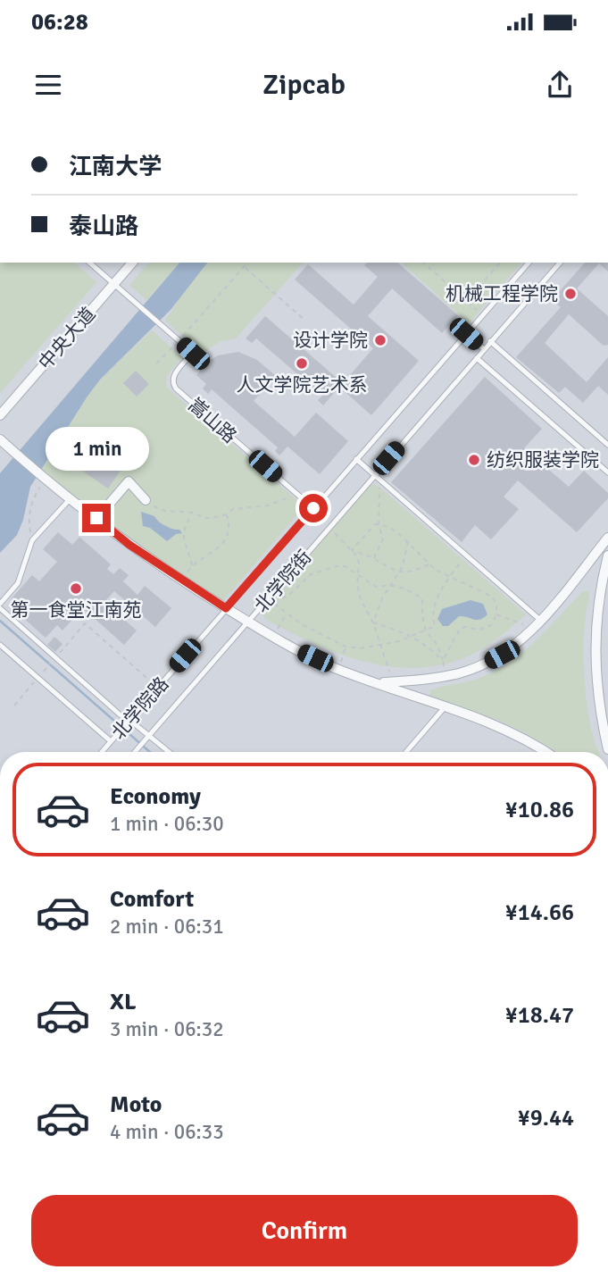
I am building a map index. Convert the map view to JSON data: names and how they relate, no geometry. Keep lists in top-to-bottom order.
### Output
{
  "streets": {
    "street": ["中央大道"],
    "lane": ["嵩山路", "北学院街", "北学院路"]
  },
  "crossings": [
    ["嵩山路", "北学院路"]
  ],
  "places": [
    "机械工程学院",
    "设计学院",
    "人文学院艺术系",
    "纺织服装学院",
    "第一食堂江南苑"
  ],
  "page": {
    "status": "06:28",
    "header": "Zipcab",
    "banner": ["江南大学", "泰山路"],
    "bubble": "1 min",
    "list": [
      {
        "name": "Economy",
        "note": "1 min · 06:30",
        "value": "¥10.86"
      },
      {
        "name": "Comfort",
        "note": "2 min · 06:31",
        "value": "¥14.66"
      },
      {
        "name": "XL",
        "note": "3 min · 06:32",
        "value": "¥18.47"
      },
      {
        "name": "Moto",
        "note": "4 min · 06:33",
        "value": "¥9.44"
      }
    ],
    "buttons": "Confirm"
  }
}
